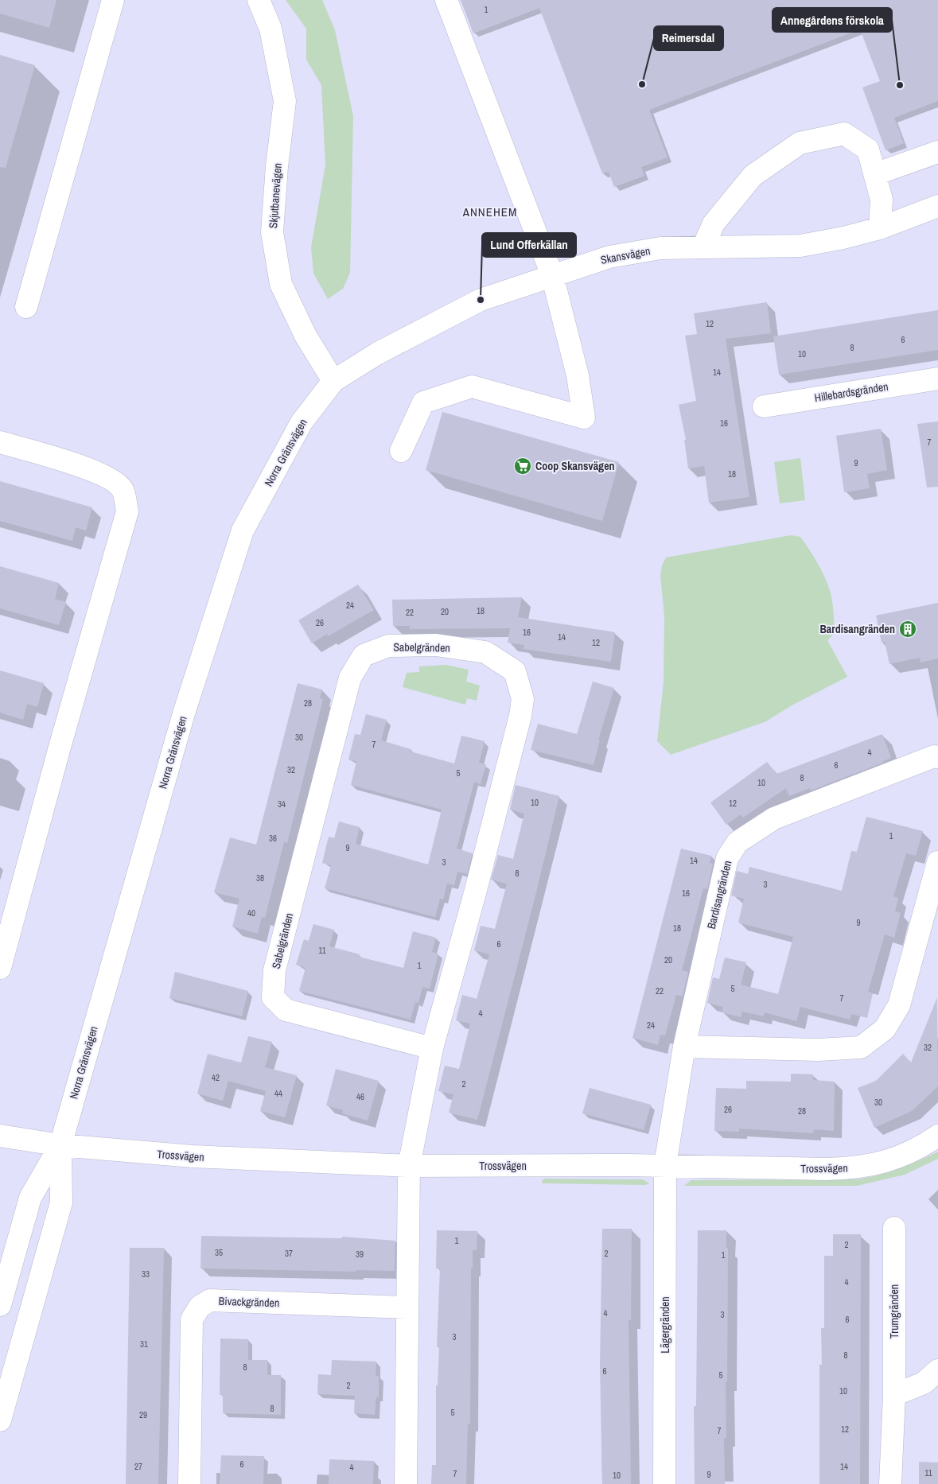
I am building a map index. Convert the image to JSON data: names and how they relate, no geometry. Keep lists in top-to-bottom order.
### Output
{
  "streets": {
    "street": [
      "Skjutbanevägen",
      "Skansvägen",
      "Hillebardsgränden",
      "Norra Gränsvägen",
      "Sabelgränden",
      "Bardisangränden",
      "Trossvägen",
      "Bivackgränden",
      "Trumgränden",
      "Lägergränden"
    ]
  },
  "crossings": [
    ["Skjutbanevägen", "Skansvägen"],
    ["Skjutbanevägen", "Norra Gränsvägen"],
    ["Skansvägen", "Norra Gränsvägen"],
    ["Norra Gränsvägen", "Trossvägen"],
    ["Sabelgränden", "Trossvägen"],
    ["Bardisangränden", "Trossvägen"],
    ["Bardisangränden", "Lägergränden"],
    ["Trossvägen", "Lägergränden"]
  ],
  "districts": ["ANNEHEM"],
  "places": {
    "other": ["Reimersdal", "Annegårdens förskola", "Lund Offerkällan"],
    "supermarket": ["Coop Skansvägen"],
    "building": ["Bardisangränden"]
  },
  "house_numbers": [
    "1",
    "12",
    "6",
    "8",
    "10",
    "14",
    "16",
    "7",
    "9",
    "18",
    "24",
    "18",
    "20",
    "22",
    "26",
    "16",
    "14",
    "12",
    "28",
    "30",
    "7",
    "4",
    "6",
    "32",
    "5",
    "8",
    "10",
    "10",
    "12",
    "34",
    "1",
    "36",
    "9",
    "14",
    "3",
    "8",
    "38",
    "3",
    "16",
    "40",
    "9",
    "18",
    "6",
    "11",
    "20",
    "1",
    "5",
    "22",
    "7",
    "4",
    "24",
    "32",
    "42",
    "2",
    "44",
    "46",
    "30",
    "26",
    "28",
    "1",
    "2",
    "35",
    "37",
    "2",
    "39",
    "1",
    "33",
    "4",
    "4",
    "3",
    "6",
    "3",
    "31",
    "8",
    "8",
    "6",
    "5",
    "2",
    "10",
    "8",
    "5",
    "29",
    "12",
    "7",
    "6",
    "27",
    "14",
    "4",
    "11",
    "7",
    "9",
    "10"
  ]
}
